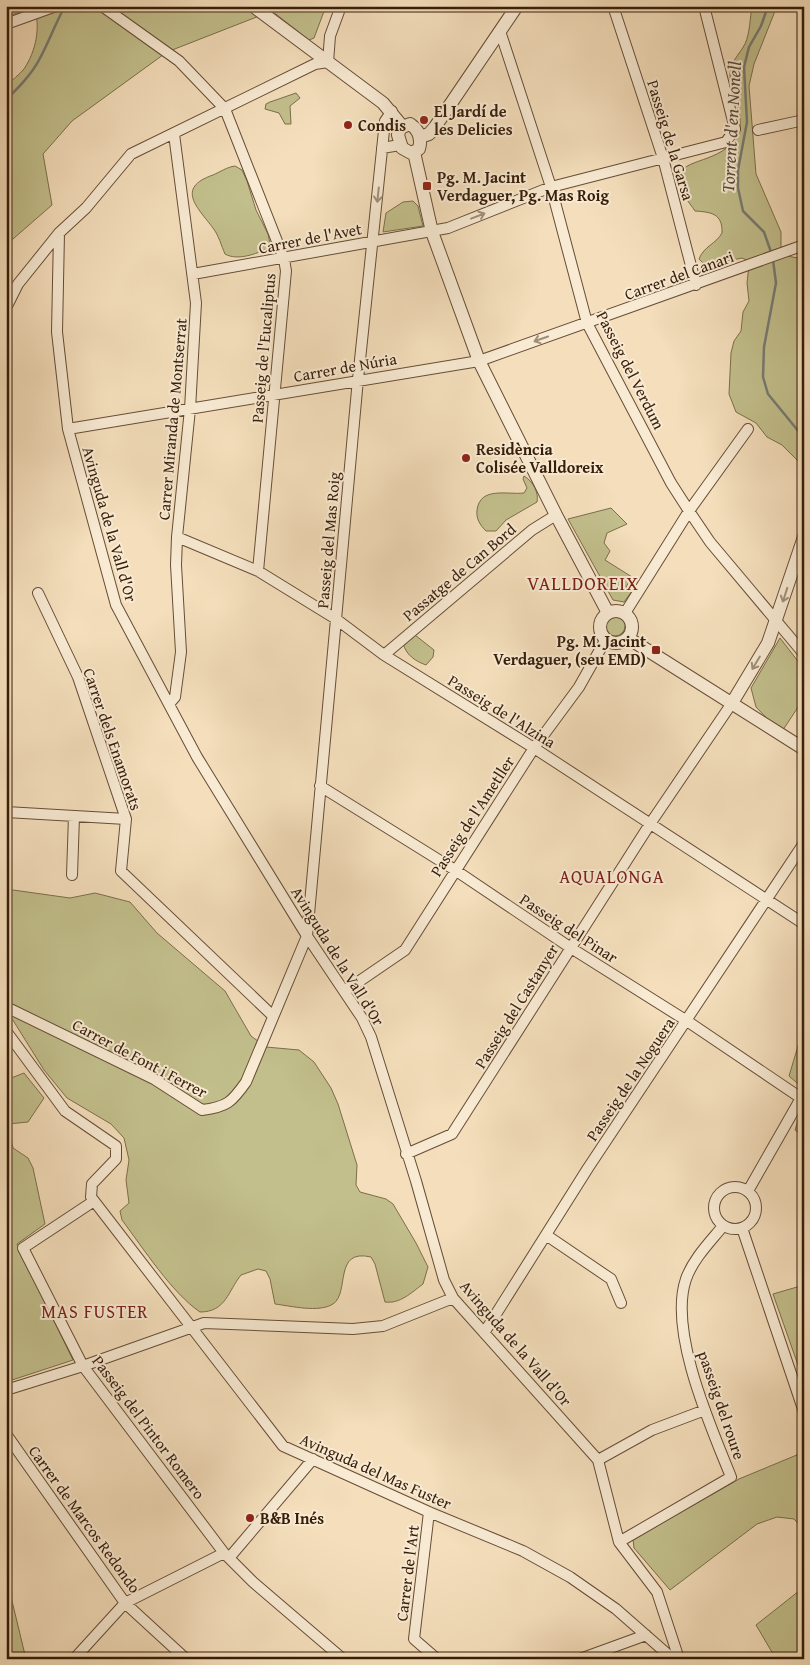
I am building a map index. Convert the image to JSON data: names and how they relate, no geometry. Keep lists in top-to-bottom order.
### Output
{
  "streets": {
    "street": [
      "Passeig de la Garsa",
      "Carrer de l'Avet",
      "Carrer del Canari",
      "Passeig de l'Eucaliptus",
      "Carrer de Núria",
      "Passeig del Verdum",
      "Carrer Miranda de Montserrat",
      "Avinguda de la Vall d'Or",
      "Passeig del Mas Roig",
      "Passatge de Can Bord",
      "Passeig de l'Alzina",
      "Carrer dels Enamorats",
      "Passeig de l'Ametller",
      "Passeig del Pinar",
      "Passeig del Castanyer",
      "Carrer de Font i Ferrer",
      "Passeig de la Noguera",
      "passeig del roure",
      "Passeig del Pintor Romero",
      "Avinguda del Mas Fuster",
      "Carrer de Marcos Redondo",
      "Carrer de l'Art"
    ]
  },
  "crossings": [
    ["Passeig de la Garsa", "Carrer de l'Avet"],
    ["Passeig de la Garsa", "Carrer del Canari"],
    ["Carrer de l'Avet", "Passeig de l'Eucaliptus"],
    ["Carrer de l'Avet", "Passeig del Verdum"],
    ["Carrer de l'Avet", "Carrer Miranda de Montserrat"],
    ["Carrer de l'Avet", "Passeig del Mas Roig"],
    ["Carrer del Canari", "Carrer de Núria"],
    ["Carrer del Canari", "Passeig del Verdum"],
    ["Passeig de l'Eucaliptus", "Carrer de Núria"],
    ["Passeig de l'Eucaliptus", "Passeig de l'Alzina"],
    ["Carrer de Núria", "Carrer Miranda de Montserrat"],
    ["Carrer de Núria", "Avinguda de la Vall d'Or"],
    ["Carrer de Núria", "Passeig del Mas Roig"],
    ["Carrer Miranda de Montserrat", "Avinguda de la Vall d'Or"],
    ["Carrer Miranda de Montserrat", "Passeig de l'Alzina"],
    ["Avinguda de la Vall d'Or", "Passeig del Mas Roig"],
    ["Avinguda de la Vall d'Or", "Passeig de l'Ametller"],
    ["Avinguda de la Vall d'Or", "Passeig del Castanyer"],
    ["Avinguda de la Vall d'Or", "Carrer de Font i Ferrer"],
    ["Avinguda de la Vall d'Or", "Passeig de la Noguera"],
    ["Avinguda de la Vall d'Or", "passeig del roure"],
    ["Passeig del Mas Roig", "Passeig de l'Alzina"],
    ["Passeig del Mas Roig", "Passeig del Pinar"],
    ["Passeig del Mas Roig", "Carrer de Font i Ferrer"],
    ["Passatge de Can Bord", "Passeig de l'Alzina"],
    ["Passeig de l'Alzina", "Passeig de l'Ametller"],
    ["Passeig de l'Alzina", "Passeig del Castanyer"],
    ["Passeig de l'Alzina", "Passeig de la Noguera"],
    ["Carrer dels Enamorats", "Carrer de Font i Ferrer"],
    ["Passeig de l'Ametller", "Passeig del Pinar"],
    ["Passeig del Pinar", "Passeig del Castanyer"],
    ["Passeig del Pinar", "Passeig de la Noguera"],
    ["Passeig del Pinar", "passeig del roure"],
    ["Passeig del Pintor Romero", "Avinguda del Mas Fuster"],
    ["Avinguda del Mas Fuster", "Carrer de l'Art"]
  ],
  "districts": ["VALLDOREIX", "AQUALONGA", "MAS FUSTER"],
  "water": ["Torrent d'en Nonell"],
  "places": {
    "other": [
      "El Jardí de les Delicies",
      "Condis",
      "Residència Colisée Valldoreix",
      "B&B Inés"
    ],
    "transit": ["Pg. M. Jacint Verdaguer, Pg. Mas Roig", "Pg. M. Jacint Verdaguer, (seu EMD)"]
  }
}
